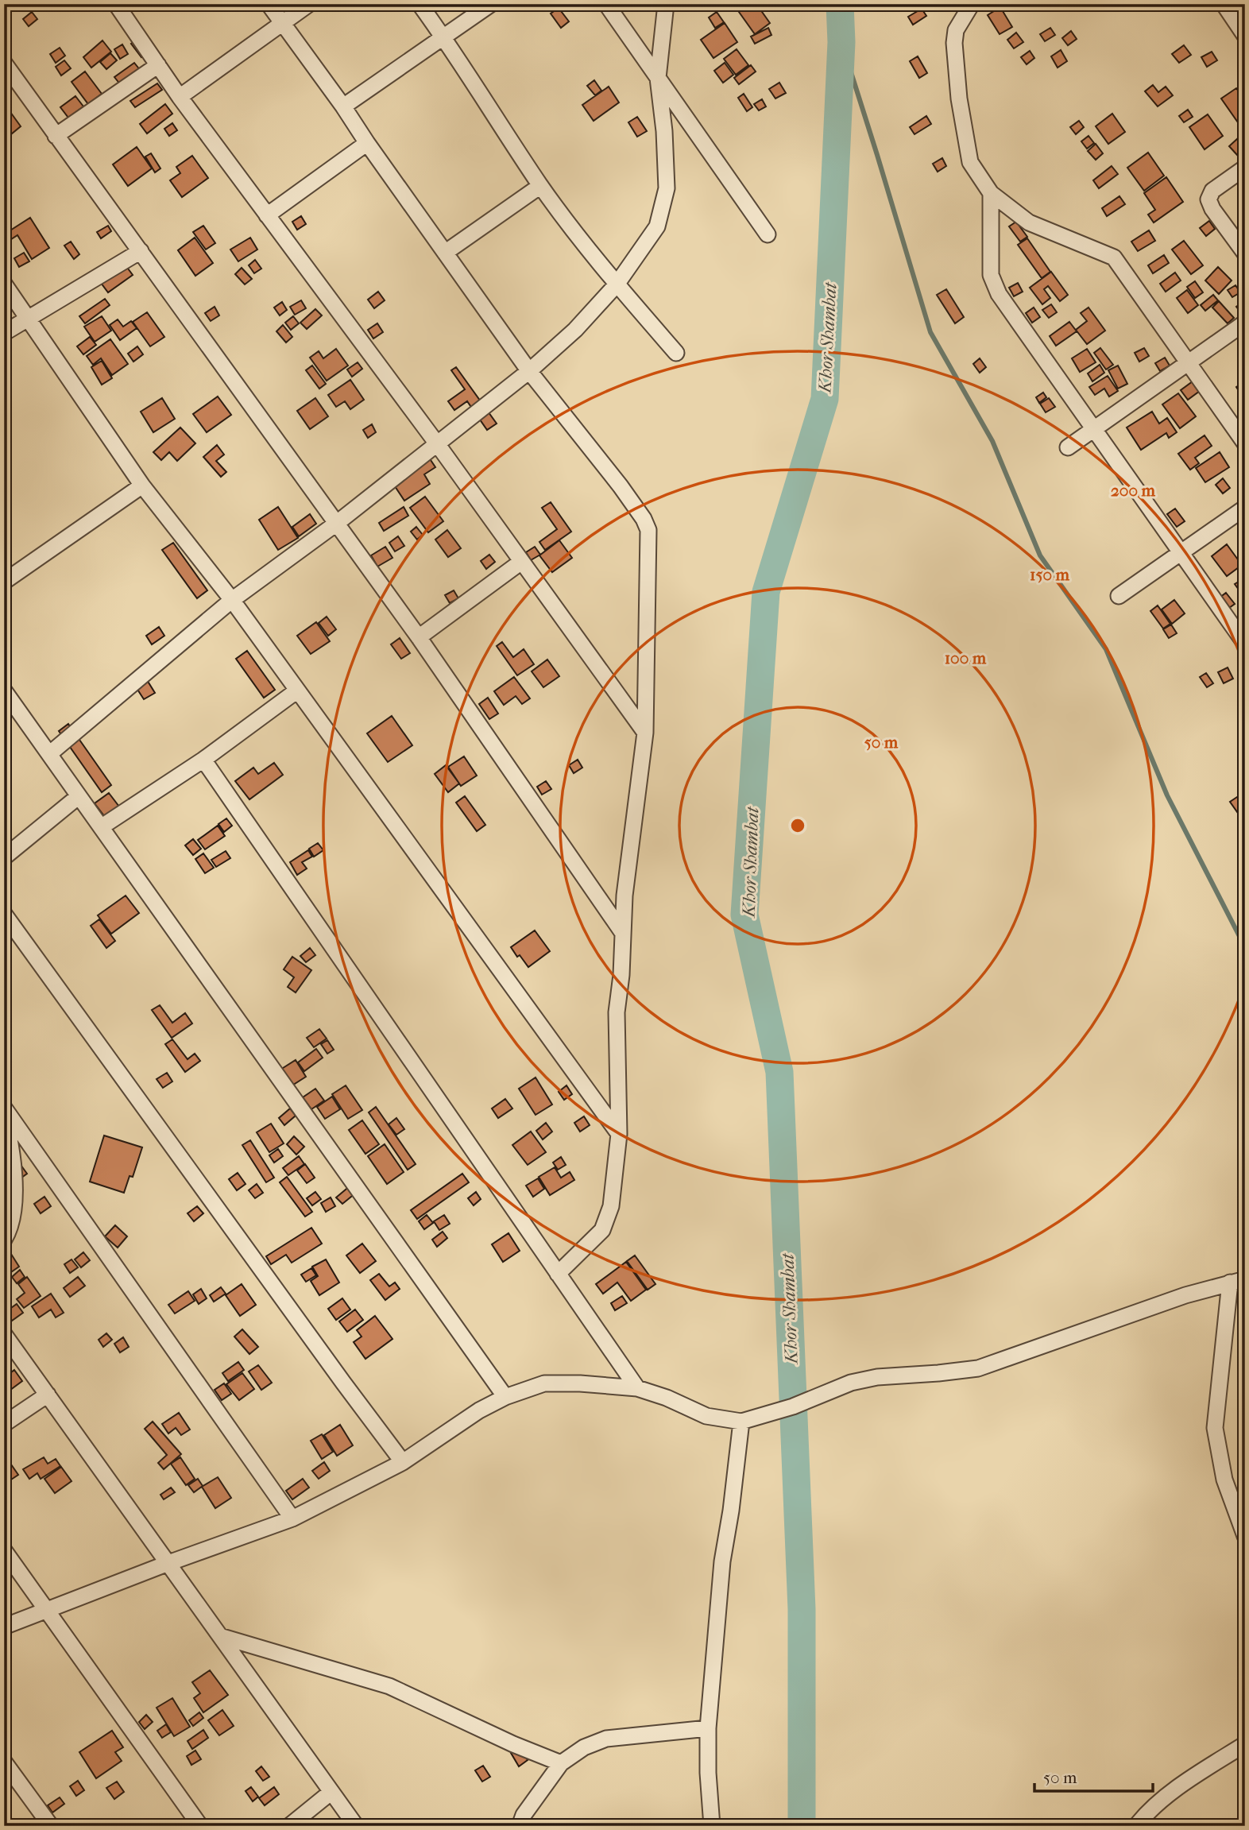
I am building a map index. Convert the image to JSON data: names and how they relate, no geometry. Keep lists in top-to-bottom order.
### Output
{
  "water": ["Khor Shambat"],
  "scale_bar": "50 m",
  "rings": [
    "200 m",
    "150 m",
    "100 m",
    "50 m"
  ]
}
